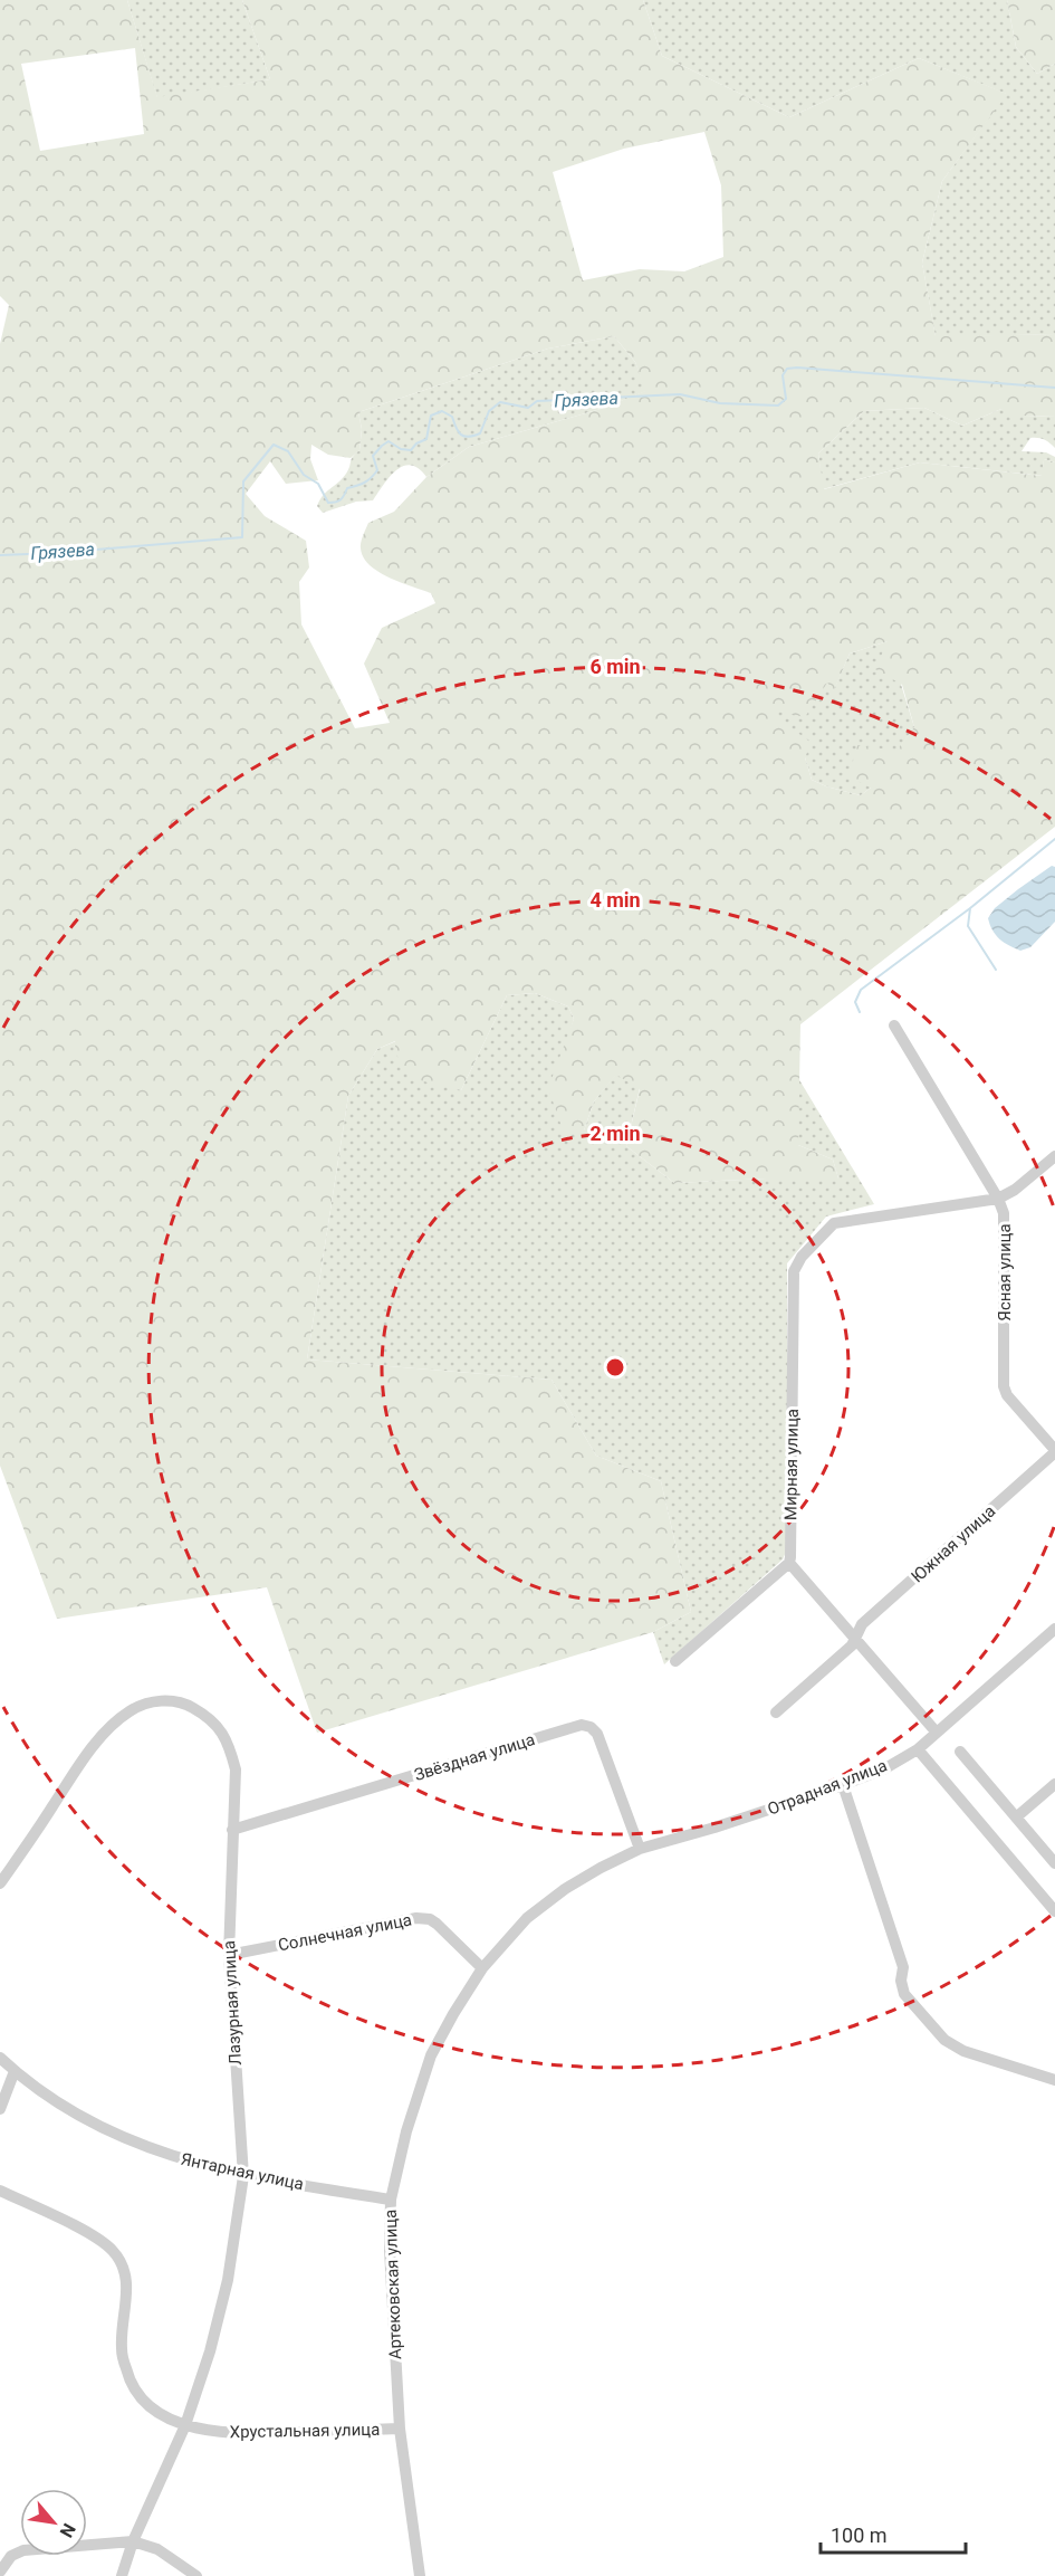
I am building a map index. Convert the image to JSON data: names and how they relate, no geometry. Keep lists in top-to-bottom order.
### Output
{
  "streets": {
    "street": [
      "Ясная улица",
      "Мирная улица",
      "Южная улица",
      "Звёздная улица",
      "Отрадная улица",
      "Солнечная улица",
      "Лазурная улица",
      "Янтарная улица",
      "Артековская улица",
      "Хрустальная улица"
    ]
  },
  "crossings": [
    ["Ясная улица", "Мирная улица"],
    ["Ясная улица", "Южная улица"],
    ["Звёздная улица", "Лазурная улица"],
    ["Звёздная улица", "Артековская улица"],
    ["Отрадная улица", "Артековская улица"],
    ["Солнечная улица", "Лазурная улица"],
    ["Солнечная улица", "Артековская улица"],
    ["Лазурная улица", "Янтарная улица"],
    ["Лазурная улица", "Хрустальная улица"],
    ["Янтарная улица", "Артековская улица"],
    ["Артековская улица", "Хрустальная улица"]
  ],
  "water": ["Грязева"],
  "scale_bar": "100 m",
  "north": "bottom right",
  "rings": ["6 min", "4 min", "2 min"]
}
